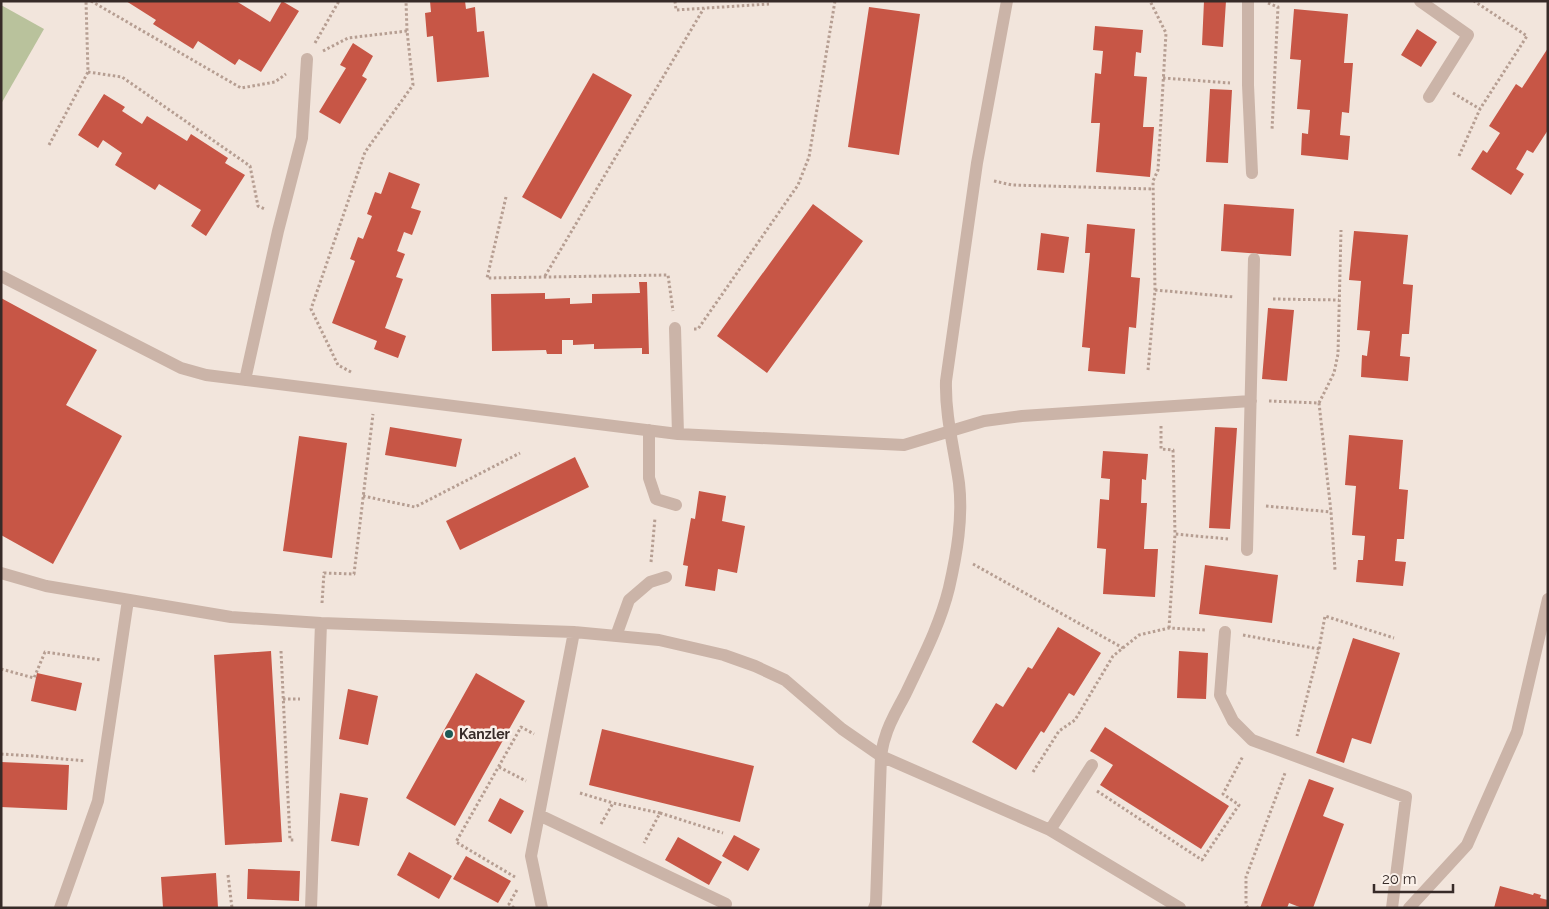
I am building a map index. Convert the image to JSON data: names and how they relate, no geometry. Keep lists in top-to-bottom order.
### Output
{
  "places": ["Kanzler"],
  "scale_bar": "20 m"
}
